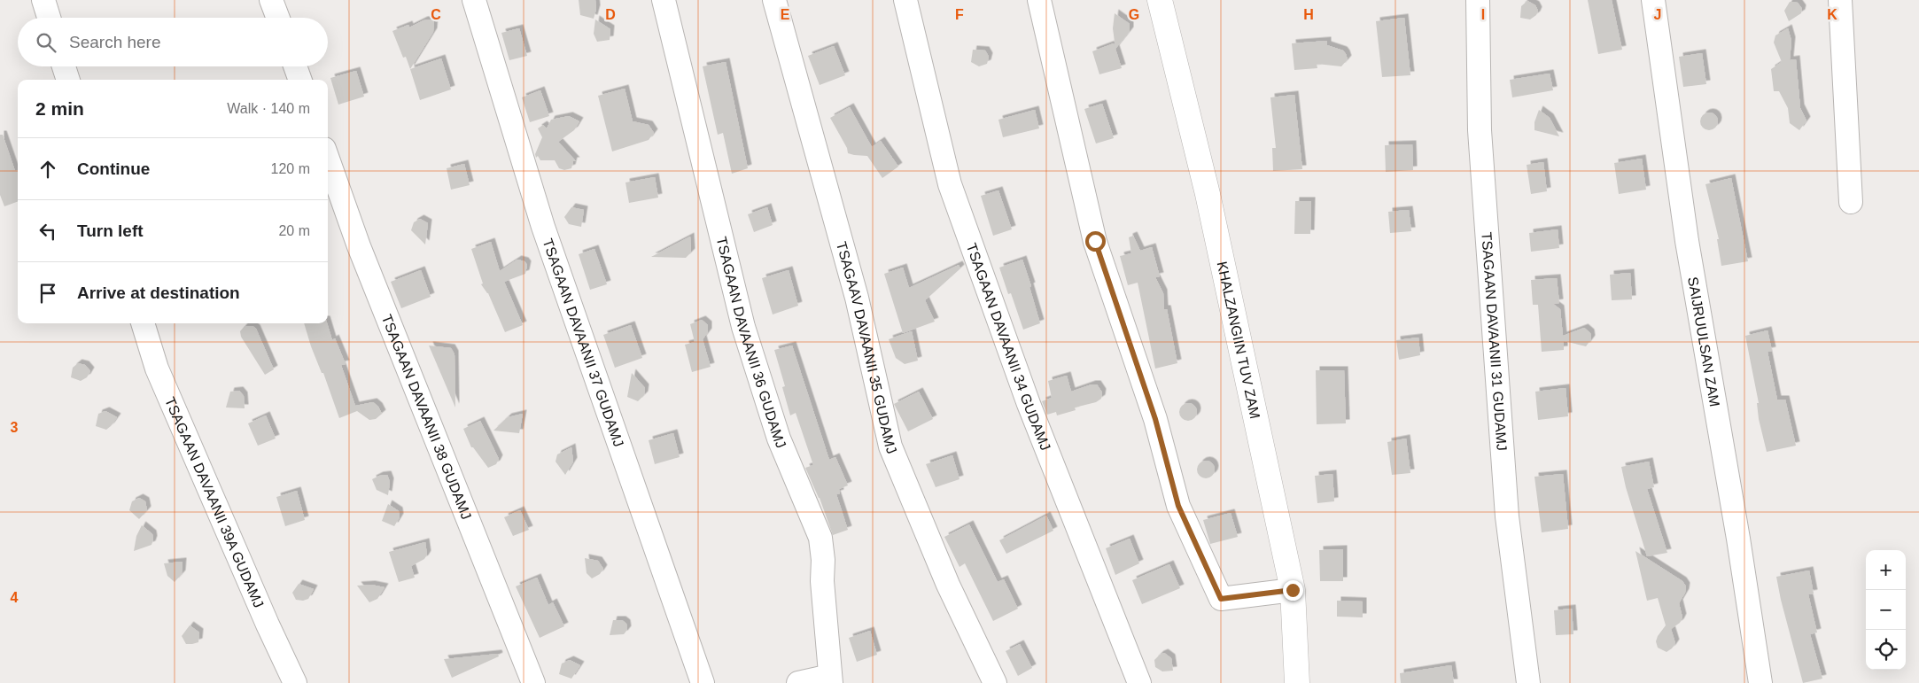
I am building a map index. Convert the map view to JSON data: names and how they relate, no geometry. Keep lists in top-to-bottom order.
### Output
{
  "streets": {
    "street": [
      "KHALZANGIIN TUV ZAM",
      "TSAGAAN DAVAANII 36 GUDAMJ",
      "TSAGAAN DAVAANII 31 GUDAMJ",
      "SAIJRUULSAN ZAM",
      "TSAGAAN DAVAANII 37 GUDAMJ",
      "TSAGAAN DAVAANII 34 GUDAMJ",
      "TSAGAAV DAVAANII 35 GUDAMJ",
      "TSAGAAN DAVAANII 38 GUDAMJ",
      "TSAGAAN DAVAANII 39A GUDAMJ"
    ]
  },
  "page": {
    "search": "Search here",
    "heading": ["2 min", "Walk · 140 m"],
    "list": [
      ["Continue", "120 m"],
      ["Turn left", "20 m"],
      "Arrive at destination"
    ],
    "map_buttons": ["+", "−"]
  },
  "grid": {
    "columns": [
      "C",
      "D",
      "E",
      "F",
      "G",
      "H",
      "I",
      "J",
      "K"
    ],
    "rows": ["3", "4"]
  }
}
